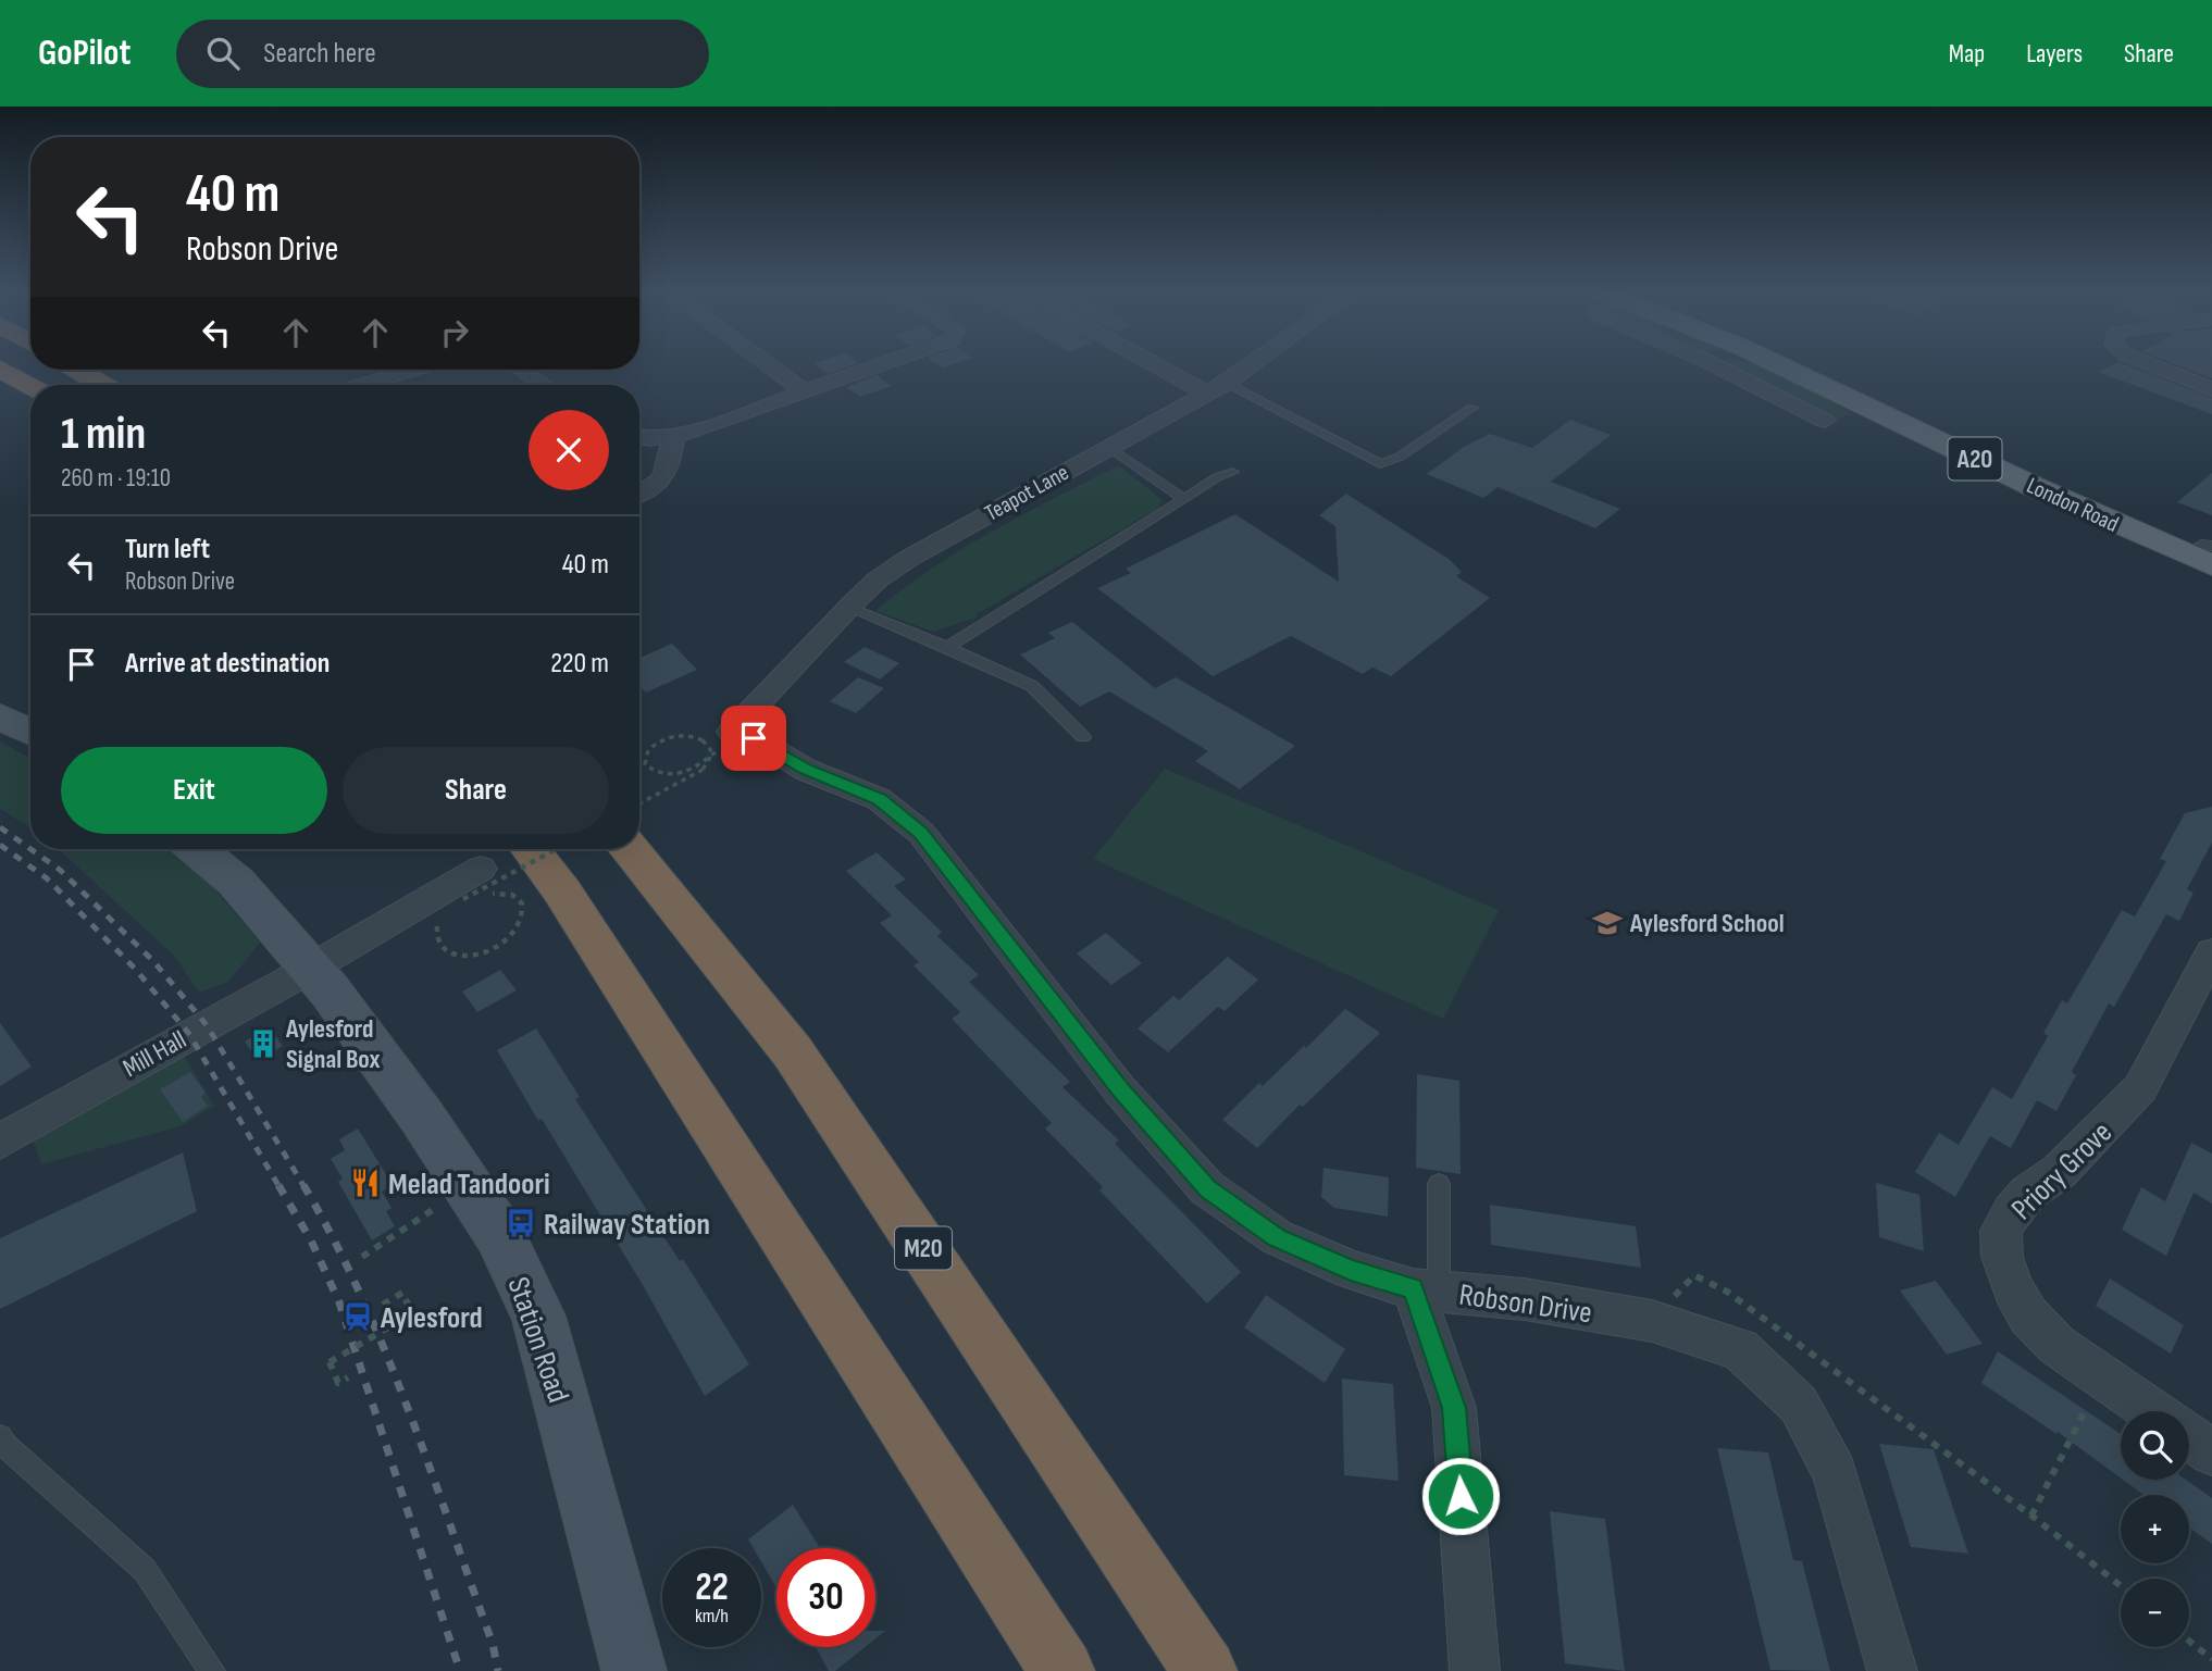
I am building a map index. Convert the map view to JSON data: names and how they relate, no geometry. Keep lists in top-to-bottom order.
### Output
{
  "streets": {
    "highway": ["M20"],
    "main road": ["A20", "London Road"],
    "street": [
      "Teapot Lane",
      "Mill Hall",
      "Priory Grove",
      "Robson Drive",
      "Station Road"
    ]
  },
  "crossings": [
    ["Teapot Lane", "Robson Drive"],
    ["Mill Hall", "Station Road"]
  ],
  "places": {
    "school or university": ["Aylesford School"],
    "building": ["Aylesford Signal Box"],
    "restaurant": ["Melad Tandoori"],
    "bus stop": ["Railway Station"],
    "station": ["Aylesford"]
  },
  "page": {
    "header": "GoPilot",
    "search": "Search here",
    "nav": ["Map", "Layers", "Share"],
    "turn": ["40 m", "Robson Drive"],
    "heading": ["1 min", "260 m · 19:10"],
    "list": [
      {
        "name": "Turn left",
        "note": "Robson Drive",
        "value": "40 m"
      },
      {
        "name": "Arrive at destination",
        "value": "220 m"
      }
    ],
    "buttons": ["Exit", "Share"],
    "map_buttons": ["+", "−"],
    "speed": "22 km/h",
    "limit": "30"
  }
}
